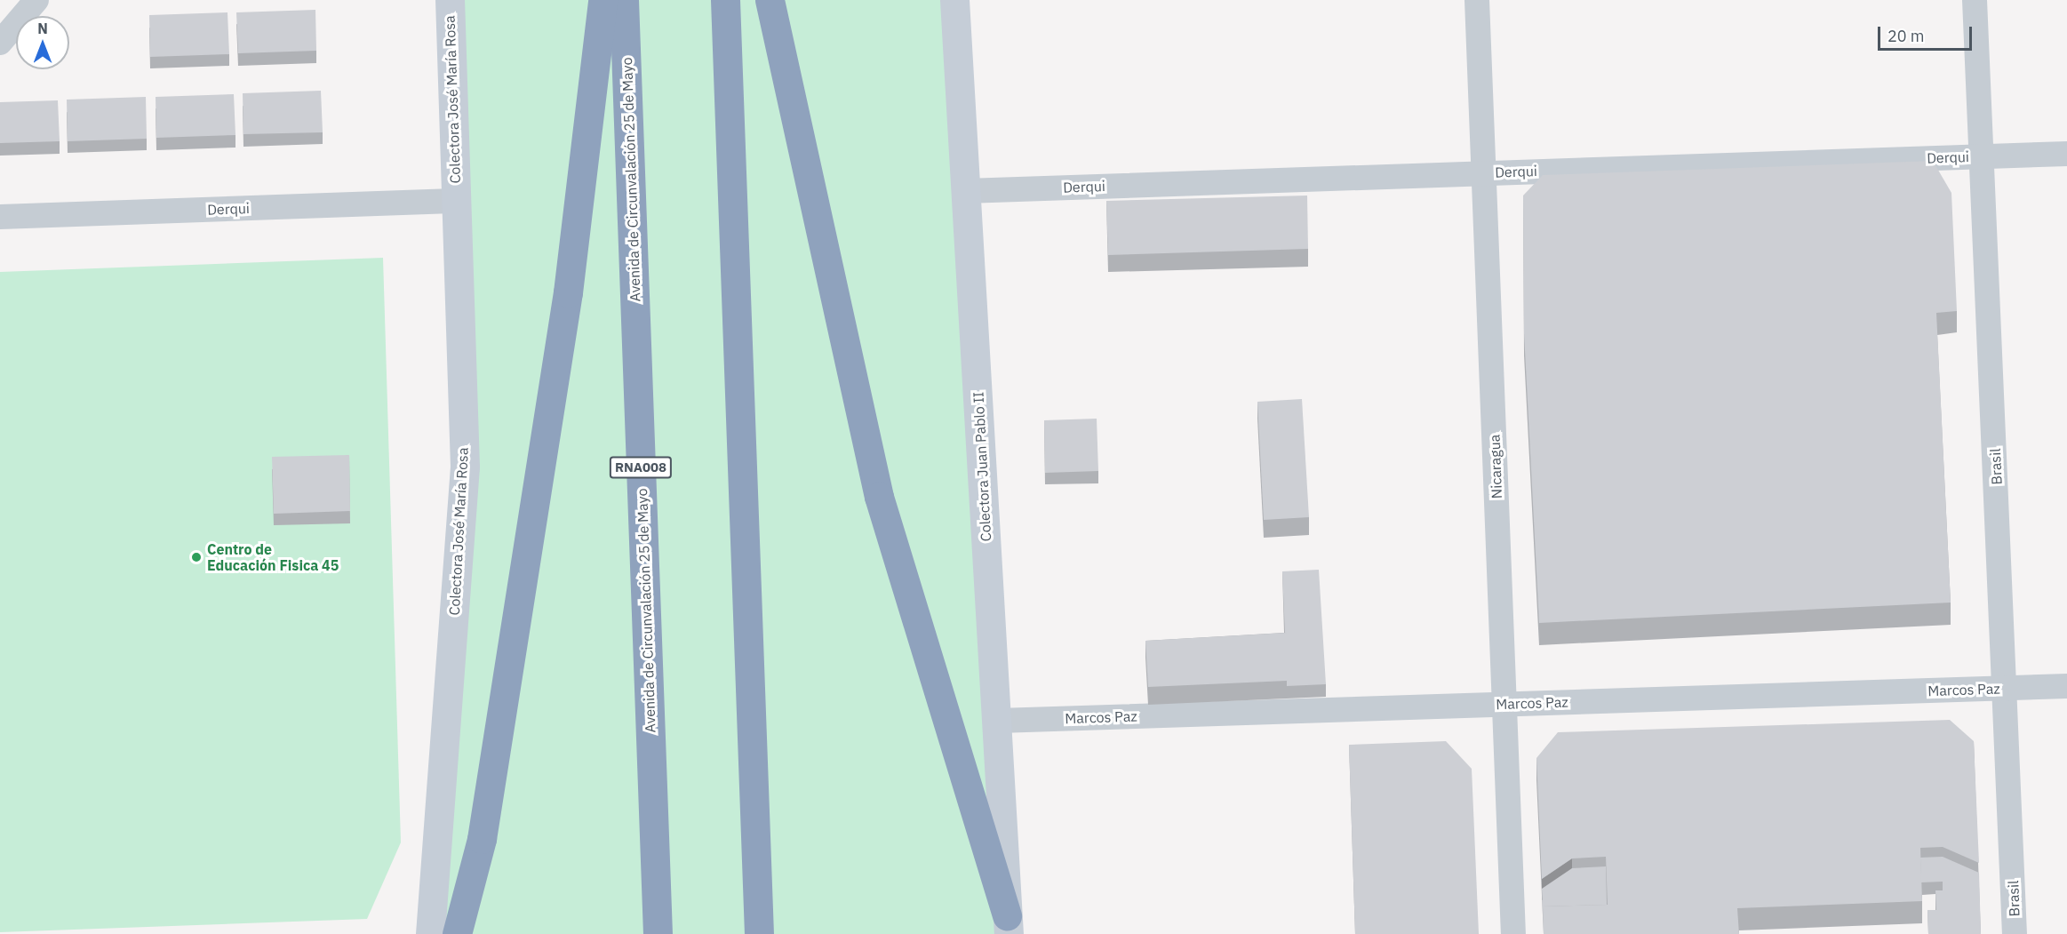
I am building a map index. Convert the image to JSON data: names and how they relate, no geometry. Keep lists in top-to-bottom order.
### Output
{
  "streets": {
    "highway": ["Avenida de Circunvalación 25 de Mayo", "RNA008"],
    "main road": ["Colectora José María Rosa", "Colectora Juan Pablo II"],
    "street": [
      "Derqui",
      "Nicaragua",
      "Brasil",
      "Marcos Paz"
    ]
  },
  "crossings": [
    ["Colectora José María Rosa", "Derqui"],
    ["Derqui", "Colectora Juan Pablo II"],
    ["Derqui", "Nicaragua"],
    ["Derqui", "Brasil"],
    ["Colectora Juan Pablo II", "Marcos Paz"],
    ["Nicaragua", "Marcos Paz"],
    ["Brasil", "Marcos Paz"]
  ],
  "places": ["Centro de Educación Fisica 45"],
  "scale_bar": "20 m",
  "north": "top"
}
